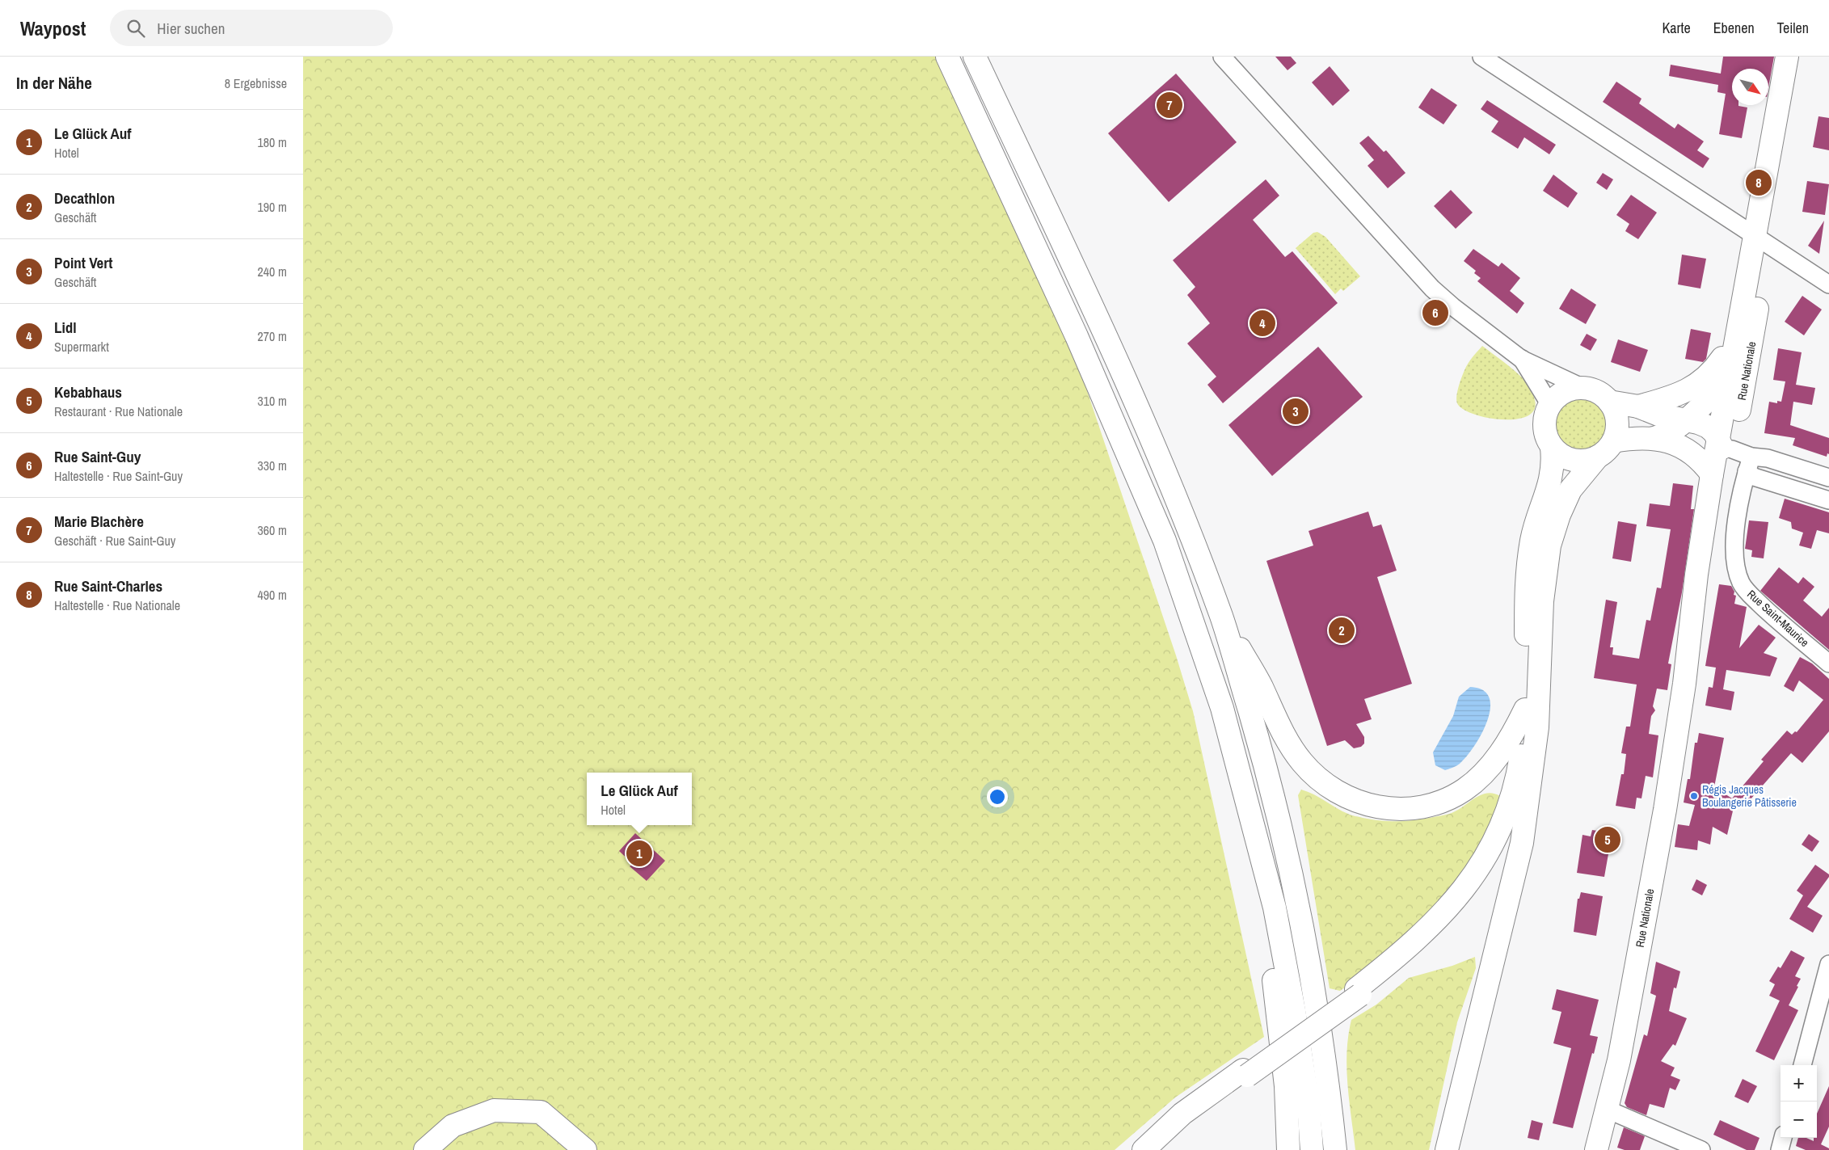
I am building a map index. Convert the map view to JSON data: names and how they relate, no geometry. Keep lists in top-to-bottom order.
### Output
{
  "streets": {
    "main road": ["Rue Nationale"],
    "street": ["Rue Saint-Maurice"]
  },
  "crossings": [
    ["Rue Nationale", "Rue Saint-Maurice"]
  ],
  "places": ["Régis Jacques Boulangerie Pâtisserie"],
  "north": "bottom right",
  "page": {
    "header": "Waypost",
    "search": "Hier suchen",
    "nav": ["Karte", "Ebenen", "Teilen"],
    "heading": ["In der Nähe", "8 Ergebnisse"],
    "pins": [
      "7",
      "8",
      "6",
      "4",
      "3",
      "2",
      "5",
      "1"
    ],
    "list": [
      {
        "mark": "1",
        "name": "Le Glück Auf",
        "note": "Hotel",
        "value": "180 m"
      },
      {
        "mark": "2",
        "name": "Decathlon",
        "note": "Geschäft",
        "value": "190 m"
      },
      {
        "mark": "3",
        "name": "Point Vert",
        "note": "Geschäft",
        "value": "240 m"
      },
      {
        "mark": "4",
        "name": "Lidl",
        "note": "Supermarkt",
        "value": "270 m"
      },
      {
        "mark": "5",
        "name": "Kebabhaus",
        "note": "Restaurant · Rue Nationale",
        "value": "310 m"
      },
      {
        "mark": "6",
        "name": "Rue Saint-Guy",
        "note": "Haltestelle · Rue Saint-Guy",
        "value": "330 m"
      },
      {
        "mark": "7",
        "name": "Marie Blachère",
        "note": "Geschäft · Rue Saint-Guy",
        "value": "360 m"
      },
      {
        "mark": "8",
        "name": "Rue Saint-Charles",
        "note": "Haltestelle · Rue Nationale",
        "value": "490 m"
      }
    ],
    "popup": ["Le Glück Auf", "Hotel"],
    "map_buttons": ["+", "−"]
  }
}
